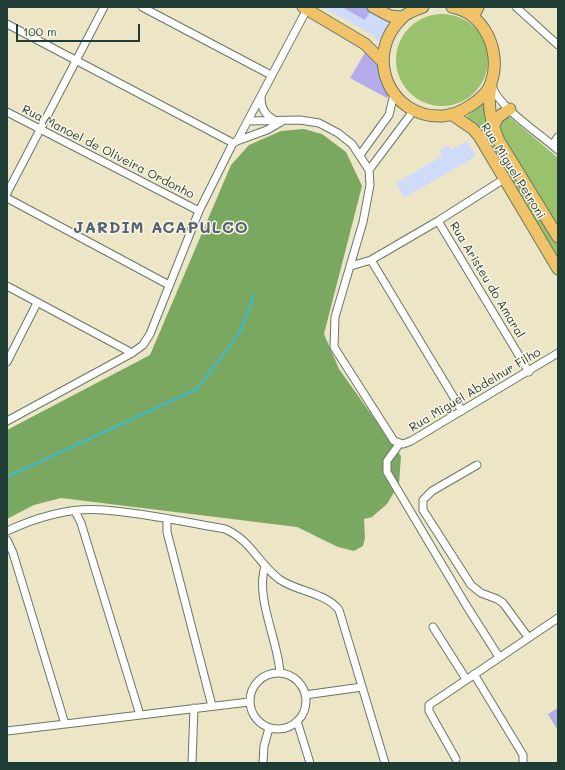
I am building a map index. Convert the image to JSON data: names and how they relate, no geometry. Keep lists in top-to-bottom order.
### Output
{
  "streets": {
    "main road": ["Rua Miguel Petroni"],
    "street": ["Rua Manoel de Oliveira Ordonho", "Rua Aristeu do Amaral", "Rua Miguel Abdelnur Filho"]
  },
  "crossings": [
    ["Rua Aristeu do Amaral", "Rua Miguel Abdelnur Filho"]
  ],
  "districts": ["JARDIM ACAPULCO"],
  "scale_bar": "100 m"
}
